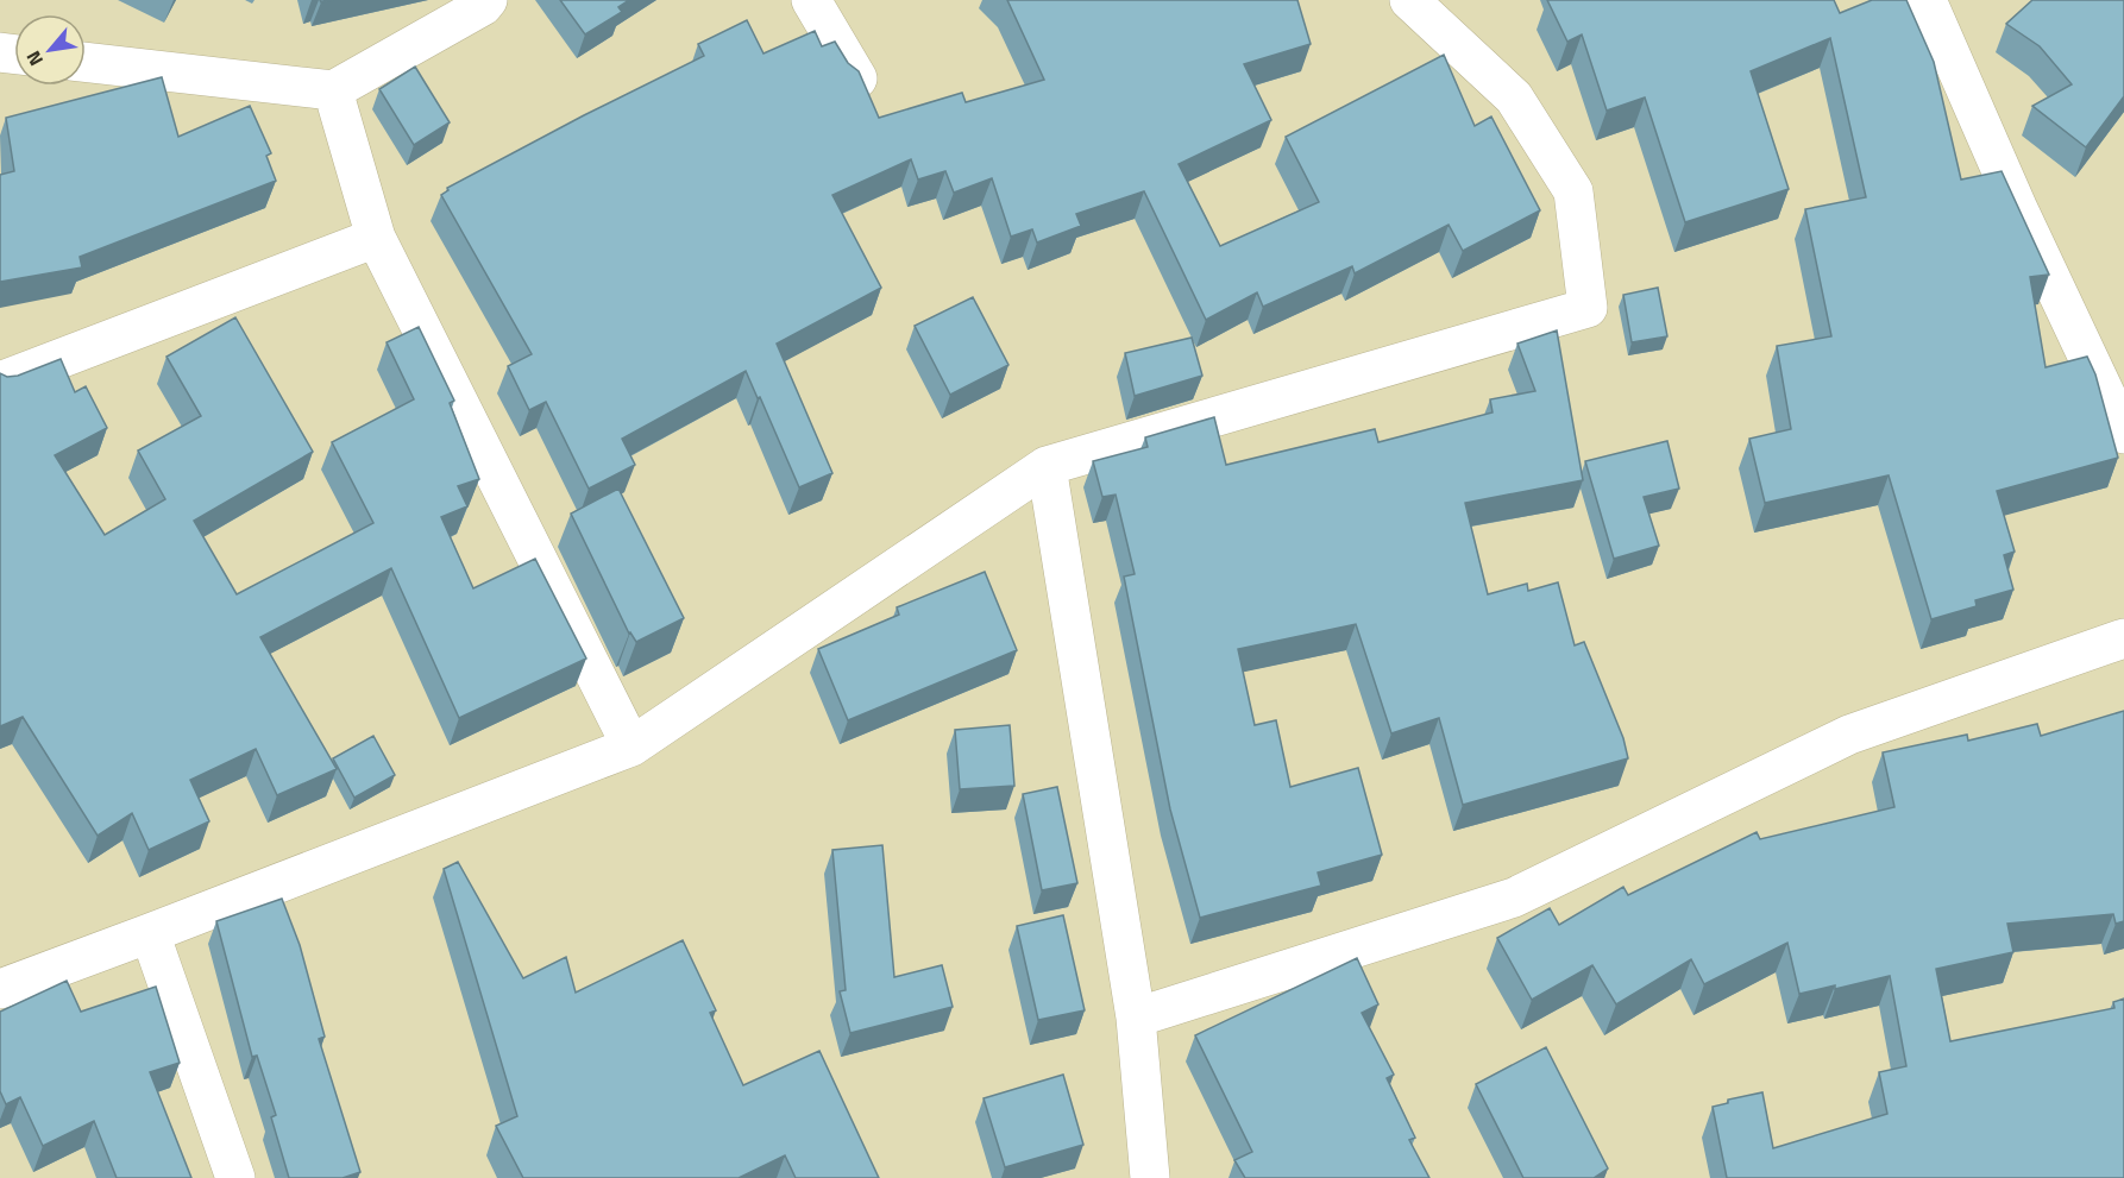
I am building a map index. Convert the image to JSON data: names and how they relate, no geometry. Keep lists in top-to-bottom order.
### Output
{
  "north": "bottom left"
}
